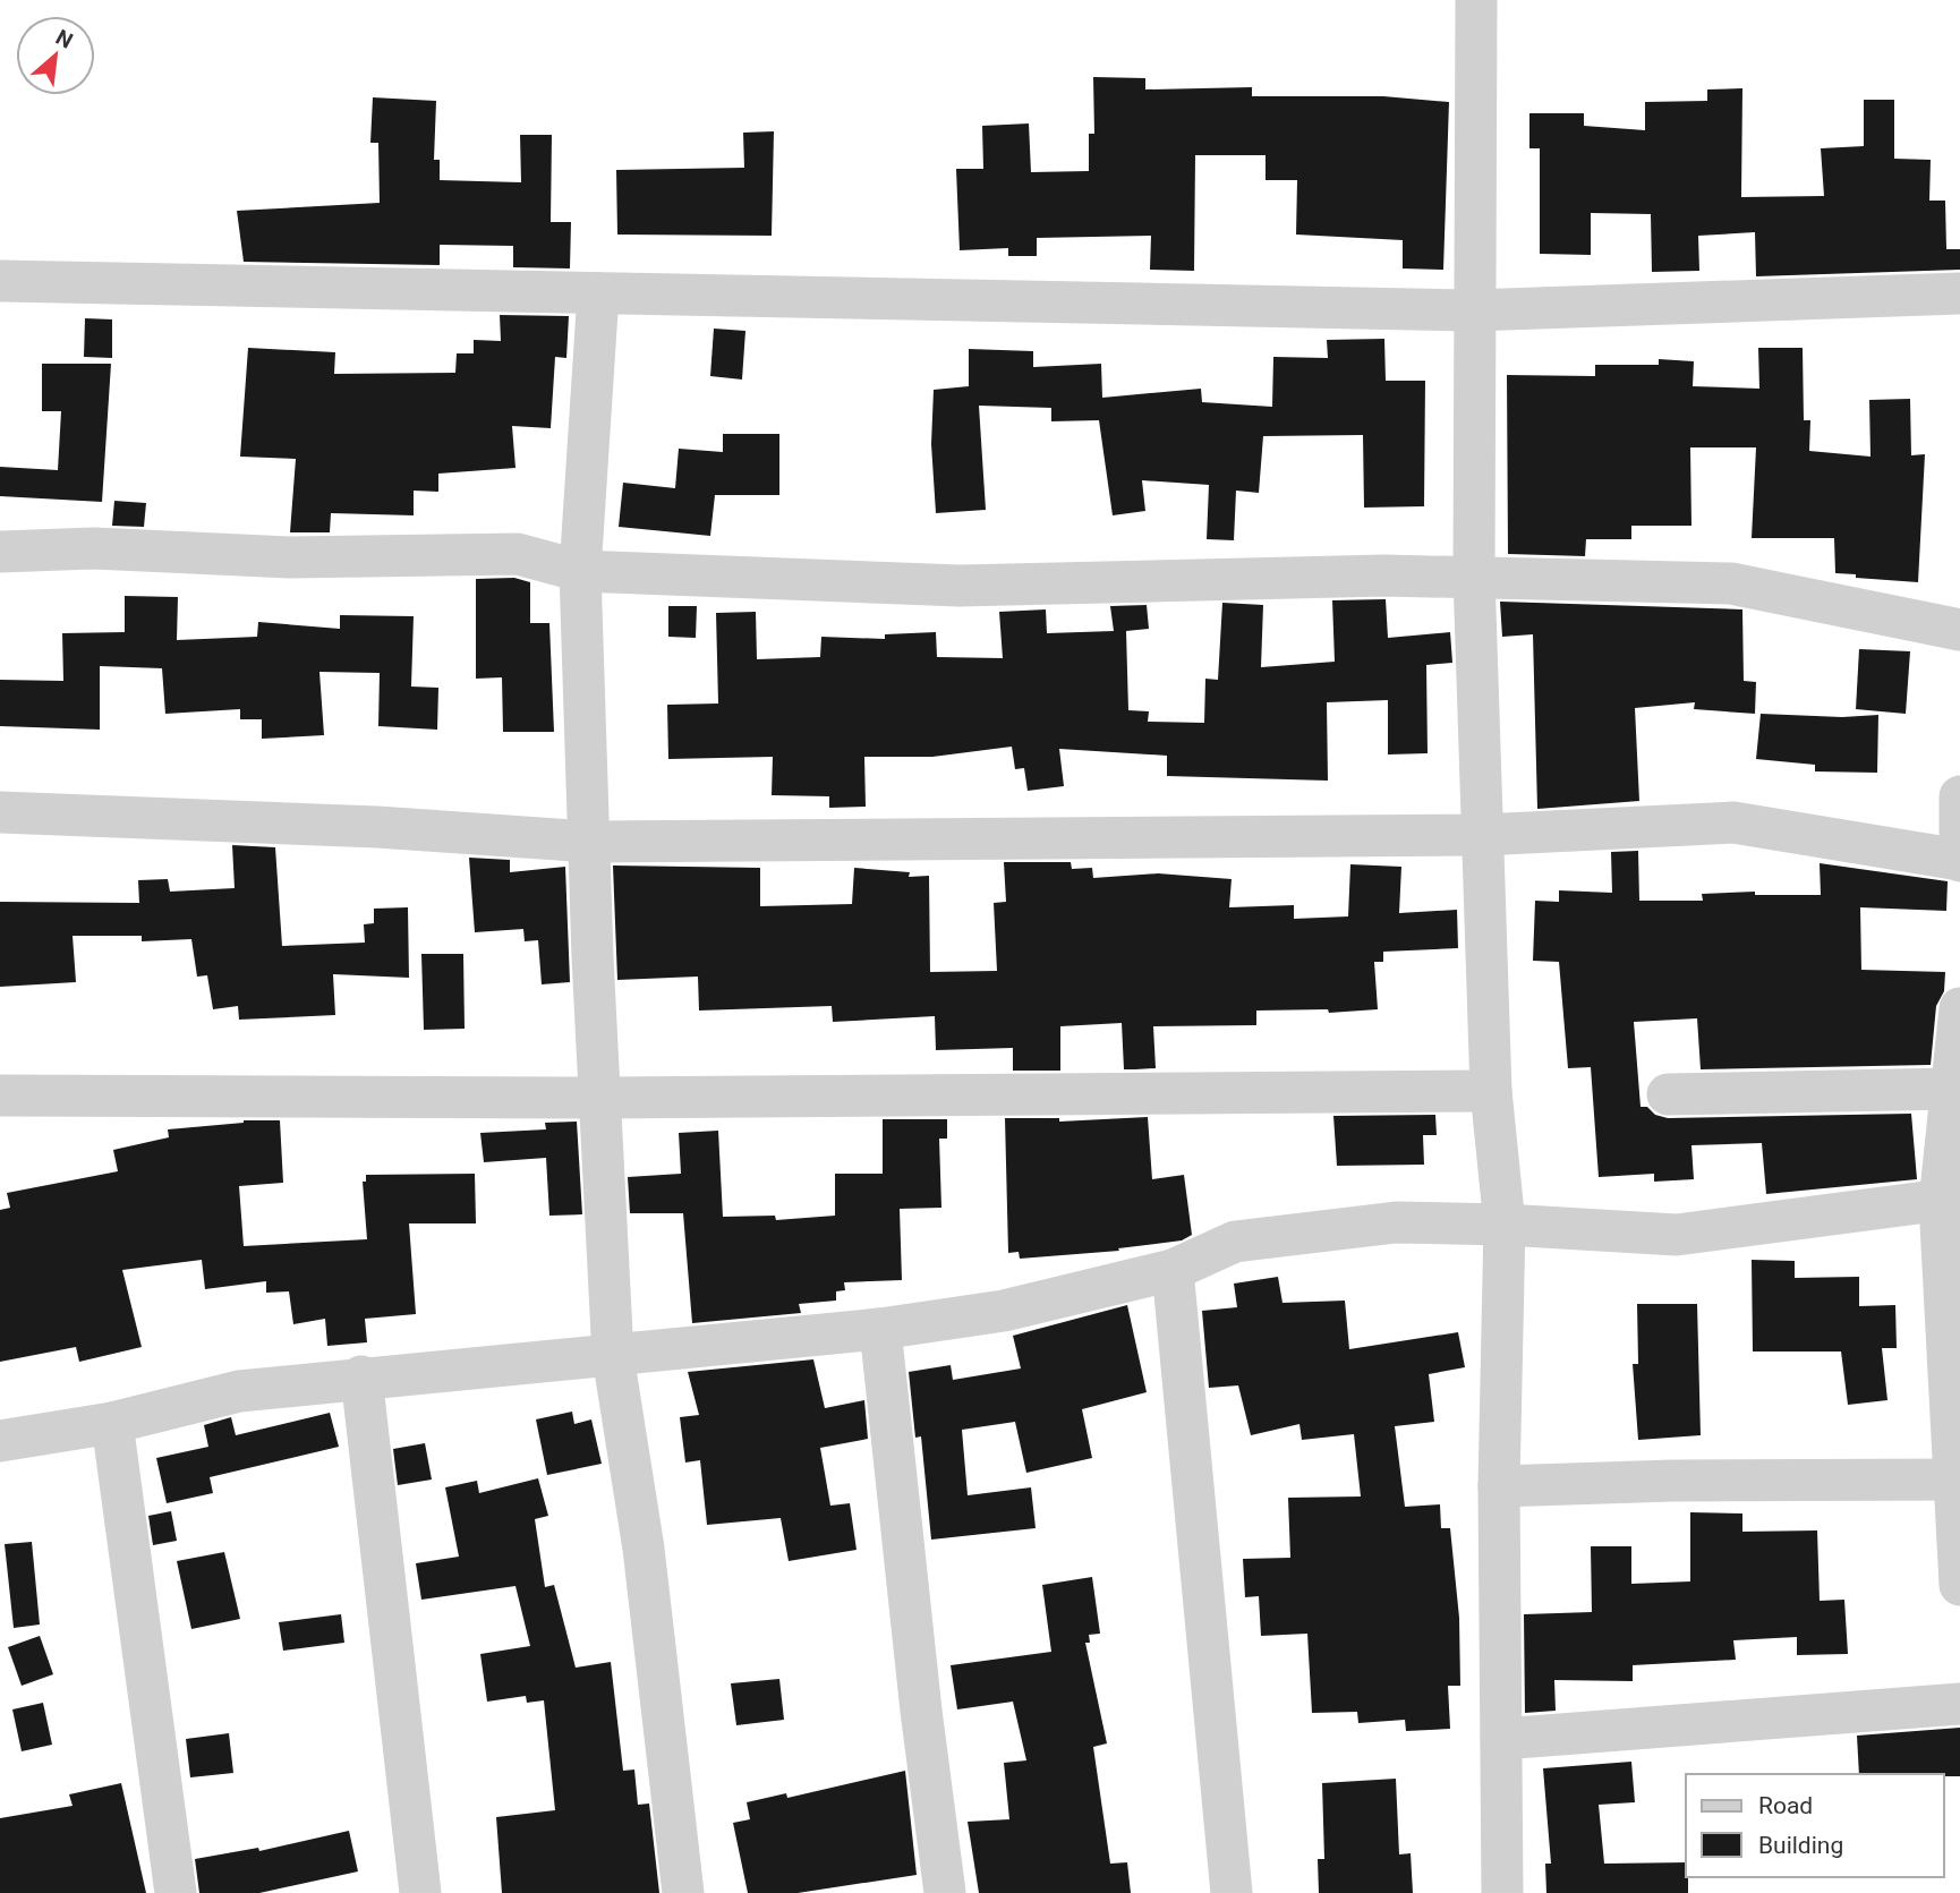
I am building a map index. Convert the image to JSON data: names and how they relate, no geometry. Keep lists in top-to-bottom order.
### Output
{
  "legend": ["Road", "Building"],
  "north": "top right"
}
